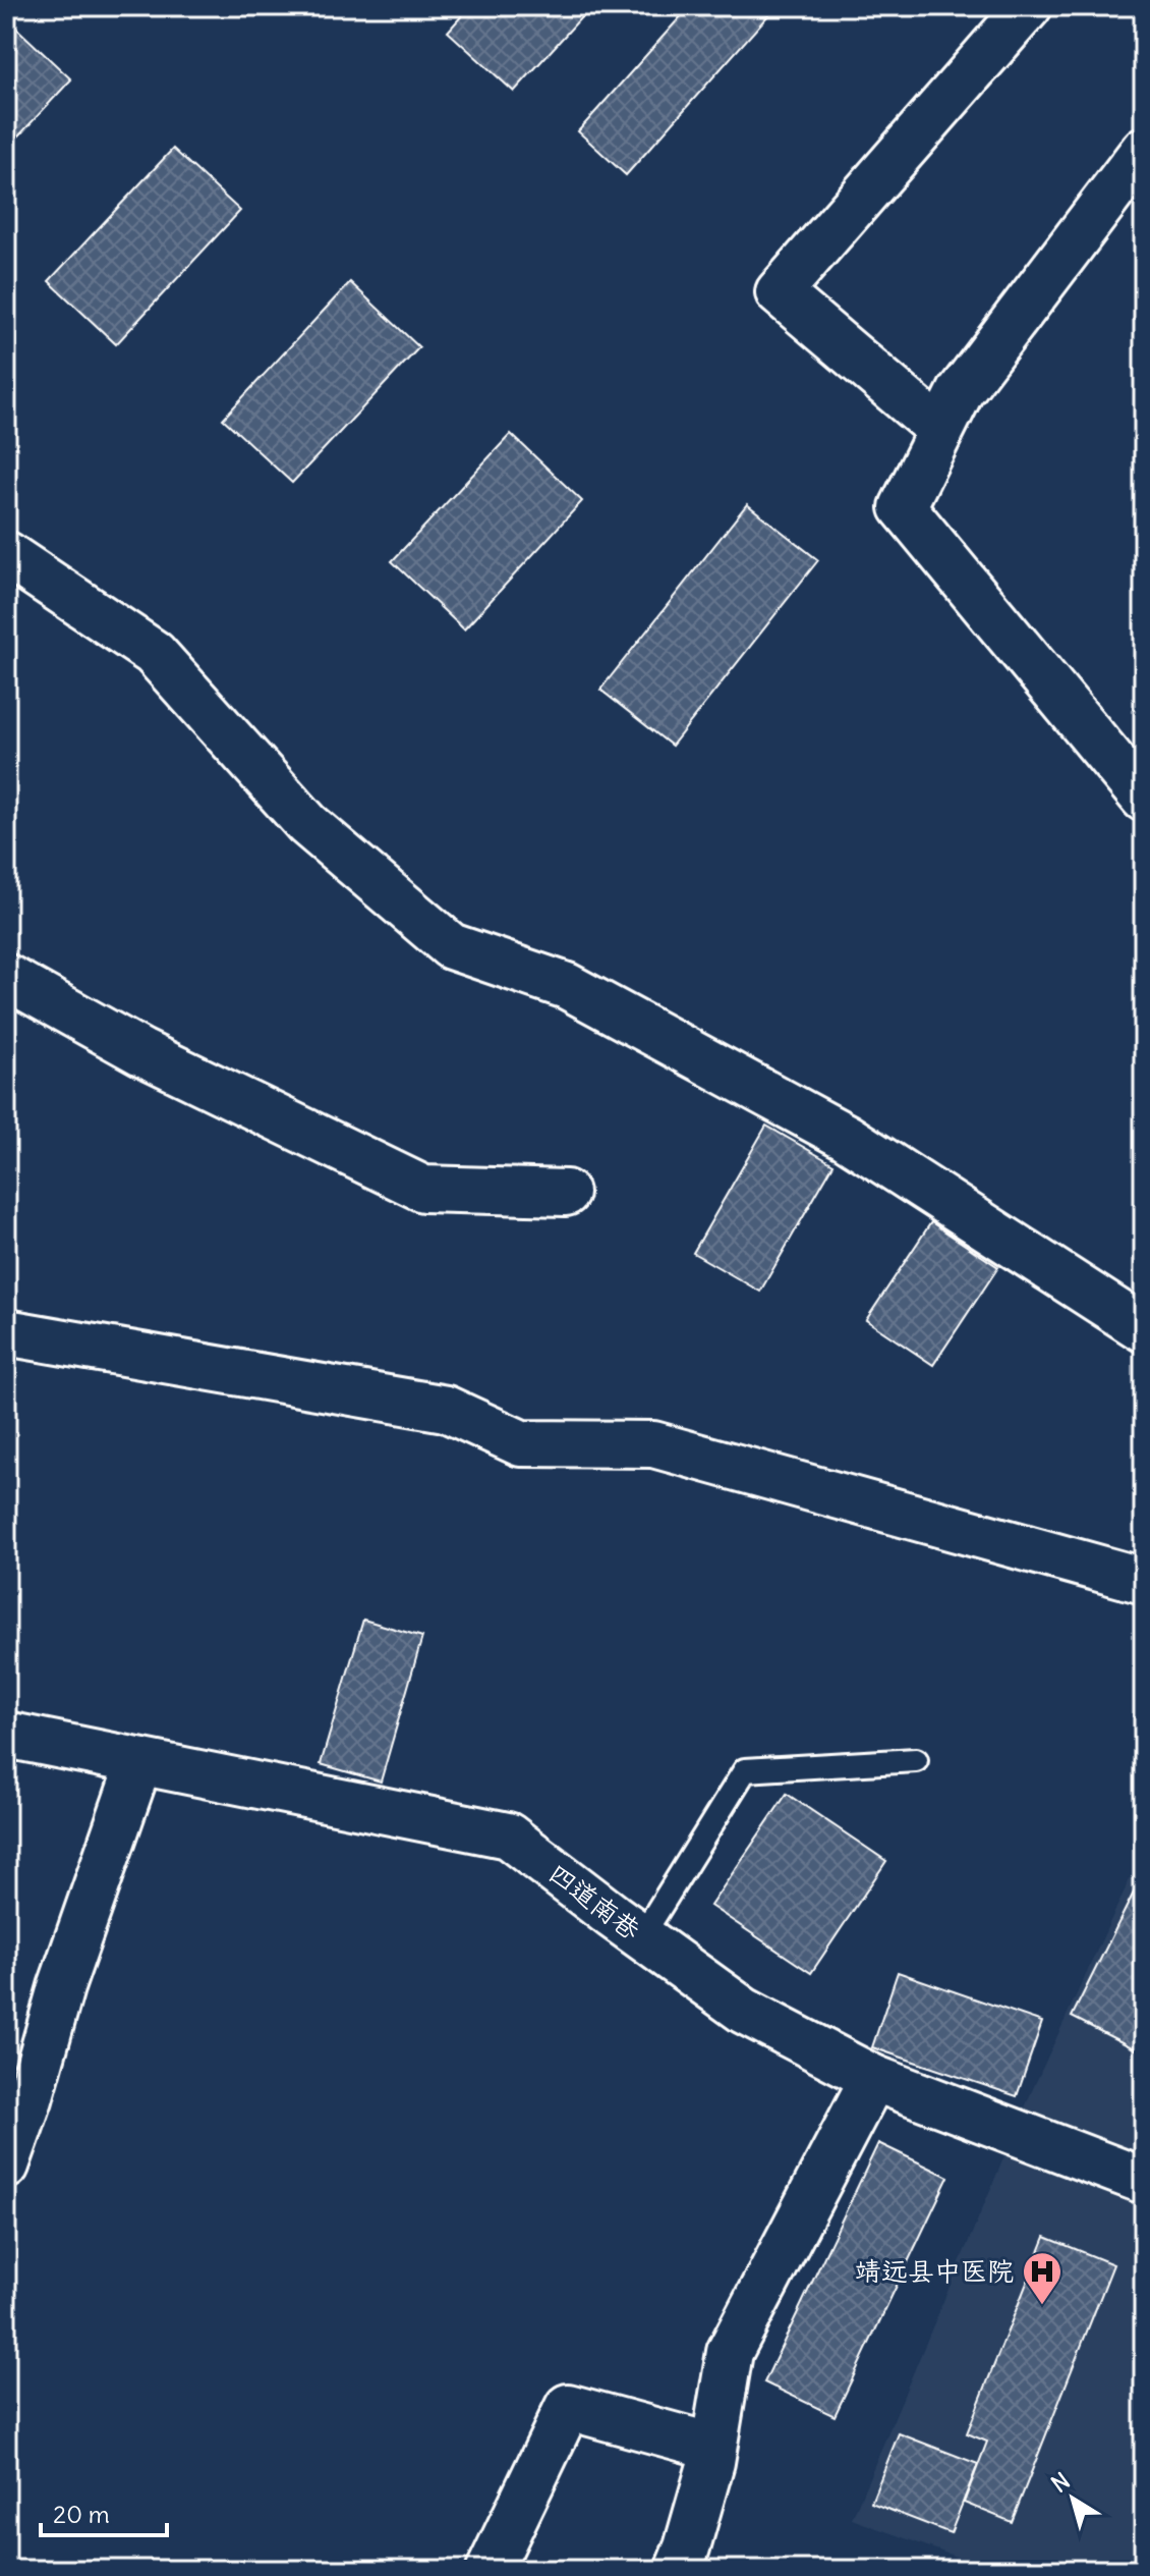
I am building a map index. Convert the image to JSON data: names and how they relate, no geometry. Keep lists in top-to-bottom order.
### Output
{
  "streets": {
    "street": ["四道南巷"]
  },
  "places": {
    "hospital": ["靖远县中医院"]
  },
  "scale_bar": "20 m",
  "north": "top left"
}
